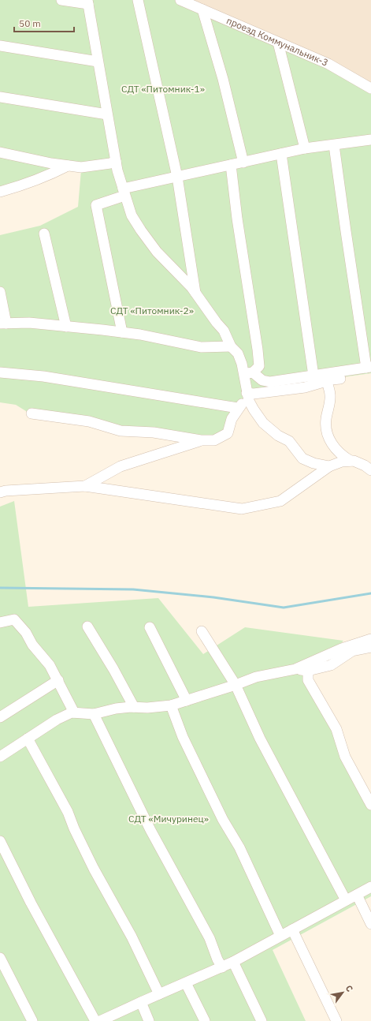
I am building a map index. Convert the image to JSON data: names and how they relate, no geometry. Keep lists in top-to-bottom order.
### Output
{
  "streets": {
    "street": ["проезд Коммунальник-3"]
  },
  "parks": ["СДТ «Питомник-1»", "СДТ «Питомник-2»", "СДТ «Мичуринец»"],
  "scale_bar": "50 m",
  "north": "top right"
}
